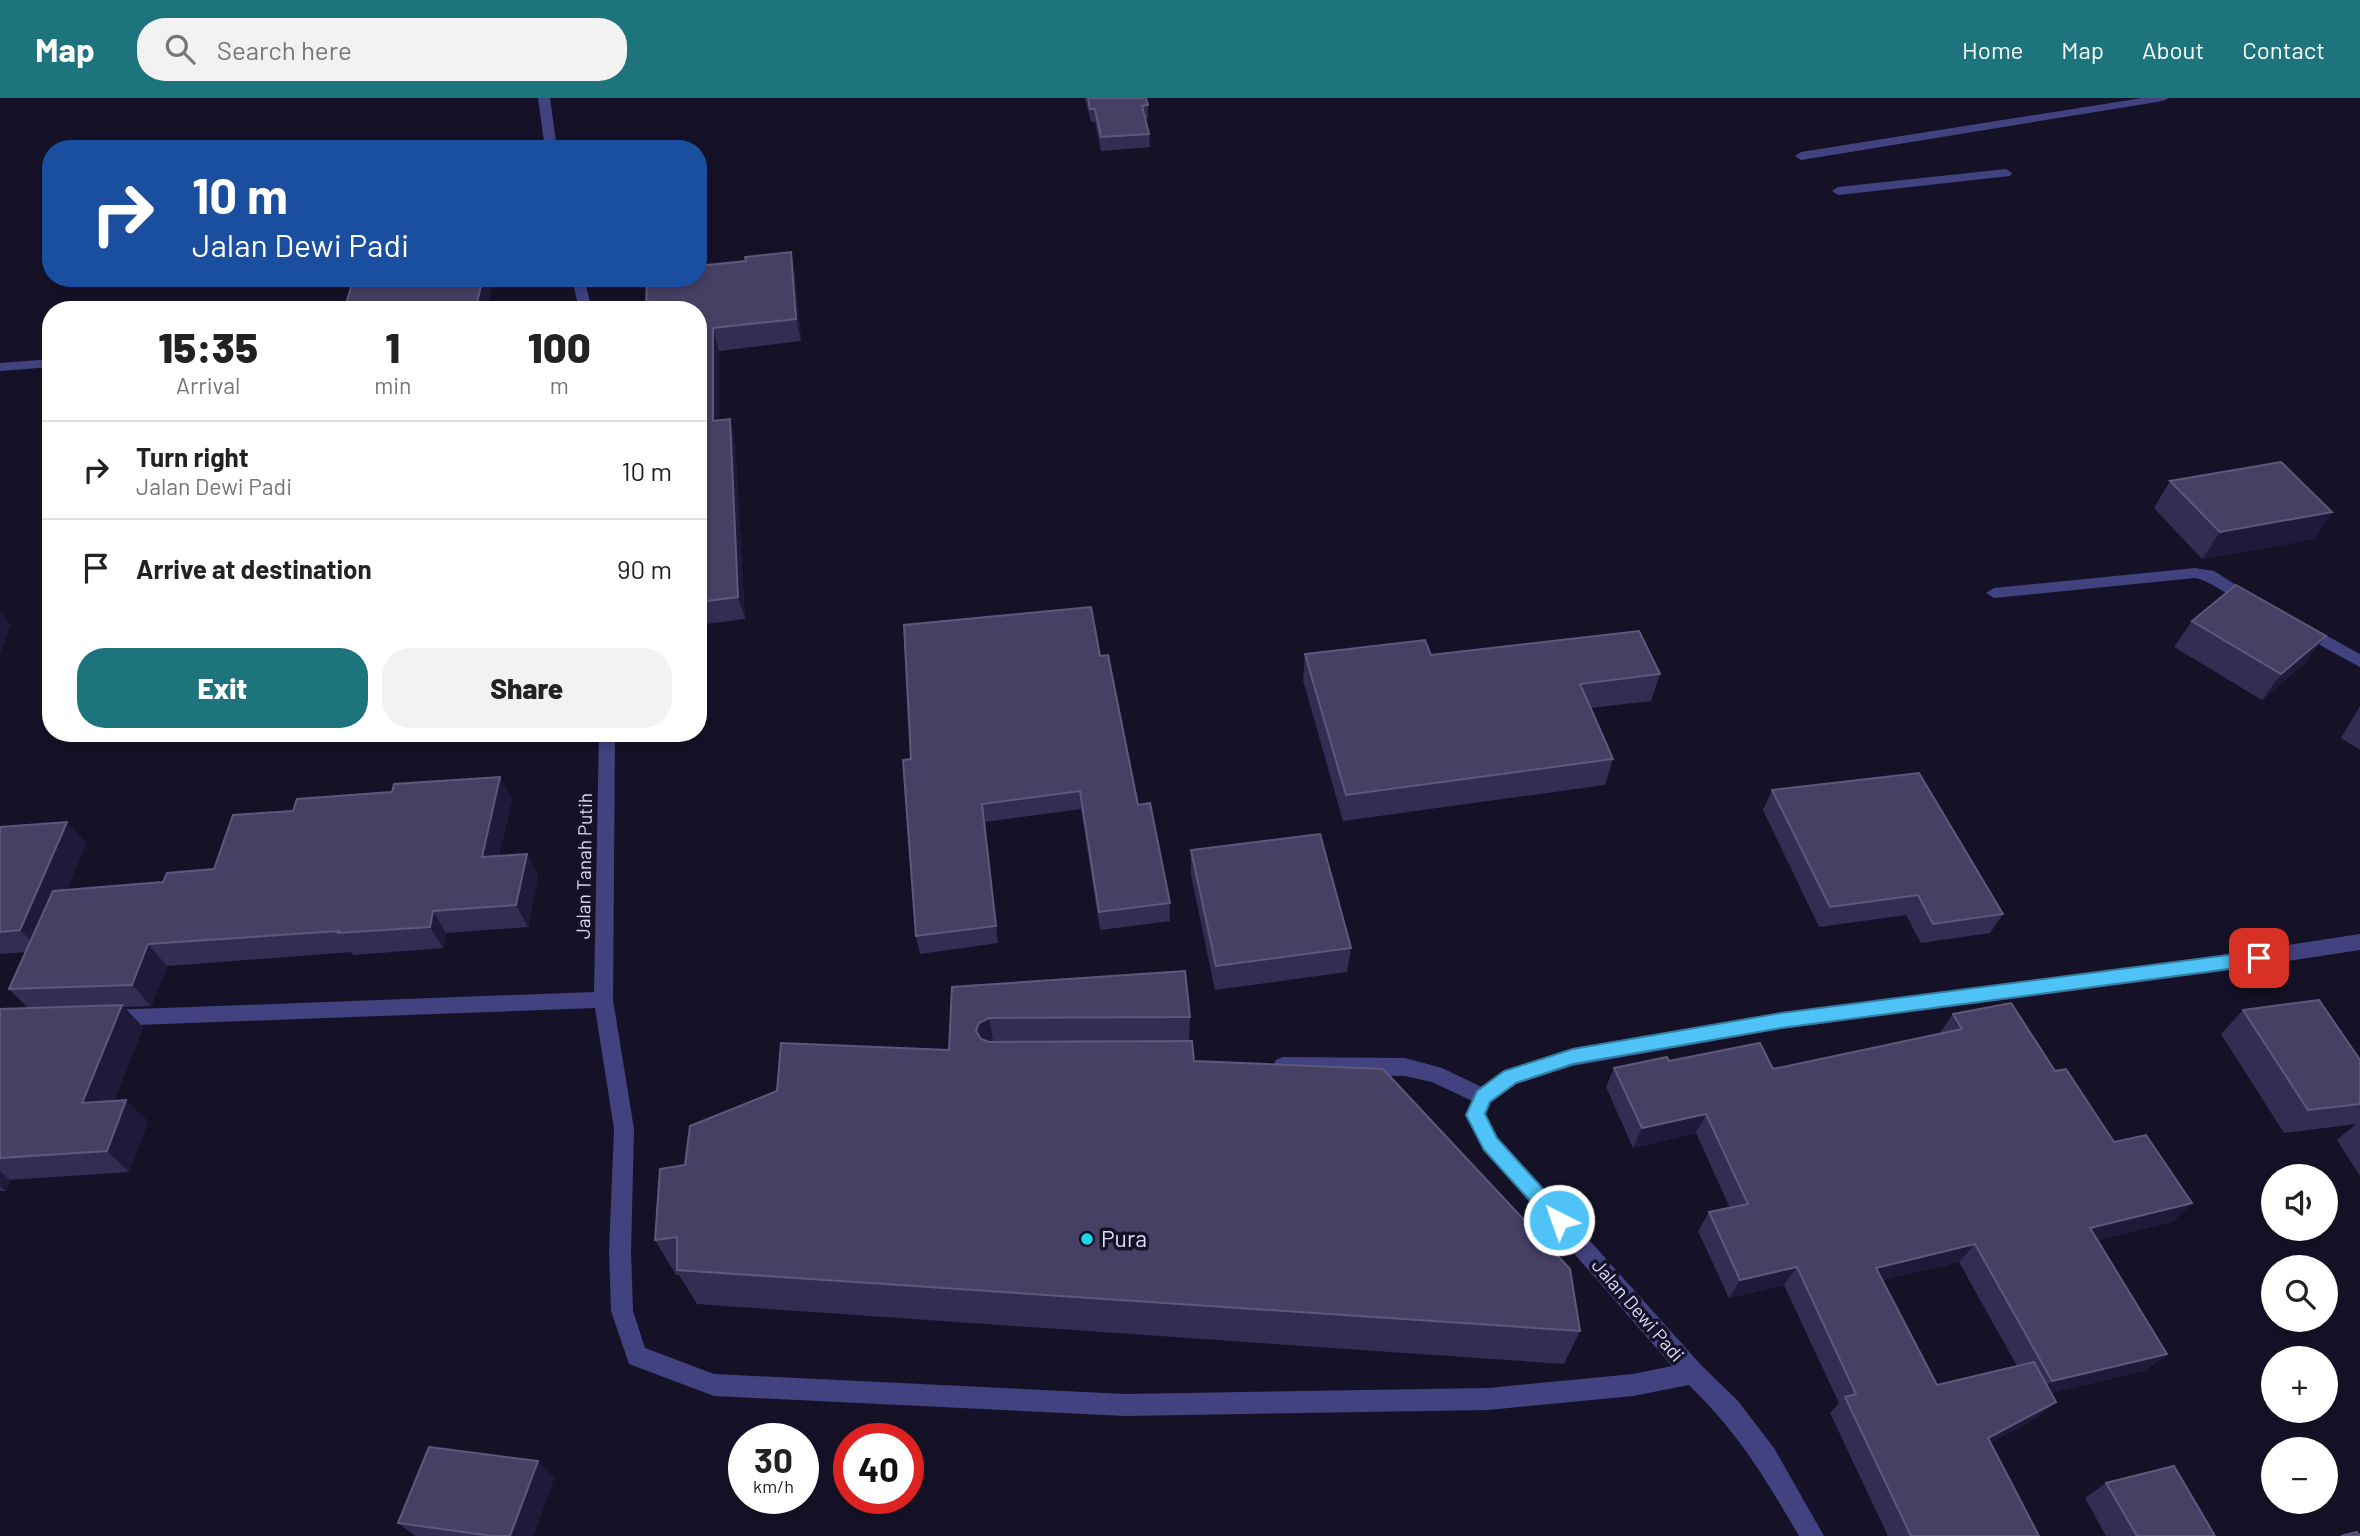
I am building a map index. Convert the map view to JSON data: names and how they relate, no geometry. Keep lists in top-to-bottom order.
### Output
{
  "streets": {
    "street": ["Jalan Tanah Putih", "Jalan Dewi Padi"]
  },
  "crossings": [
    ["Jalan Tanah Putih", "Jalan Dewi Padi"]
  ],
  "places": ["Pura"],
  "page": {
    "header": "Map",
    "search": "Search here",
    "nav": [
      "Home",
      "Map",
      "About",
      "Contact"
    ],
    "turn": ["10 m", "Jalan Dewi Padi"],
    "eta": [
      "15:35",
      "Arrival",
      "1",
      "min",
      "100",
      "m"
    ],
    "list": [
      {
        "name": "Turn right",
        "note": "Jalan Dewi Padi",
        "value": "10 m"
      },
      {
        "name": "Arrive at destination",
        "value": "90 m"
      }
    ],
    "buttons": ["Exit", "Share"],
    "map_buttons": ["+", "−"],
    "speed": "30 km/h",
    "limit": "40"
  }
}
